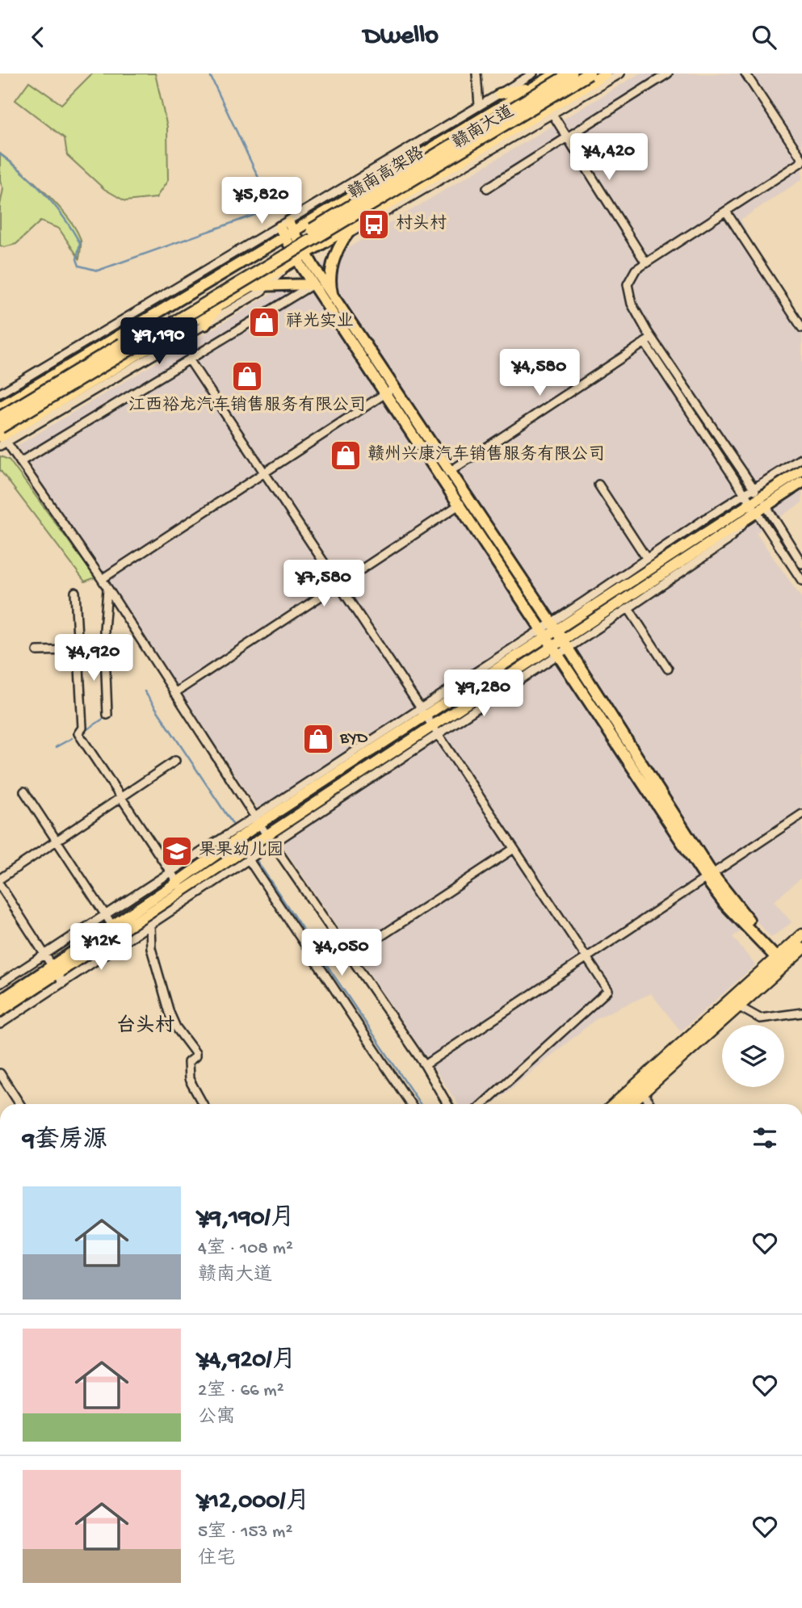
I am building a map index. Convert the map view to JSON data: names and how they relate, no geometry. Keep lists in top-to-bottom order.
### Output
{
  "streets": {
    "highway": ["赣南高架路"],
    "main road": ["赣南大道"]
  },
  "districts": ["台头村"],
  "places": {
    "bus stop": ["村头村"],
    "shop": [
      "祥光实业",
      "江西裕龙汽车销售服务有限公司",
      "赣州兴康汽车销售服务有限公司",
      "BYD"
    ],
    "school or university": ["果果幼儿园"]
  },
  "page": {
    "header": "Dwello",
    "price": [
      "¥4,420",
      "¥5,820",
      "¥9,190",
      "¥4,580",
      "¥7,580",
      "¥4,920",
      "¥9,280",
      "¥12K",
      "¥4,050"
    ],
    "heading": "9套房源",
    "list": [
      {
        "name": "¥9,190/月",
        "note": "4室 · 108 m² · 赣南大道"
      },
      {
        "name": "¥4,920/月",
        "note": "2室 · 66 m² · 公寓"
      },
      {
        "name": "¥12,000/月",
        "note": "5室 · 153 m² · 住宅"
      }
    ]
  }
}
